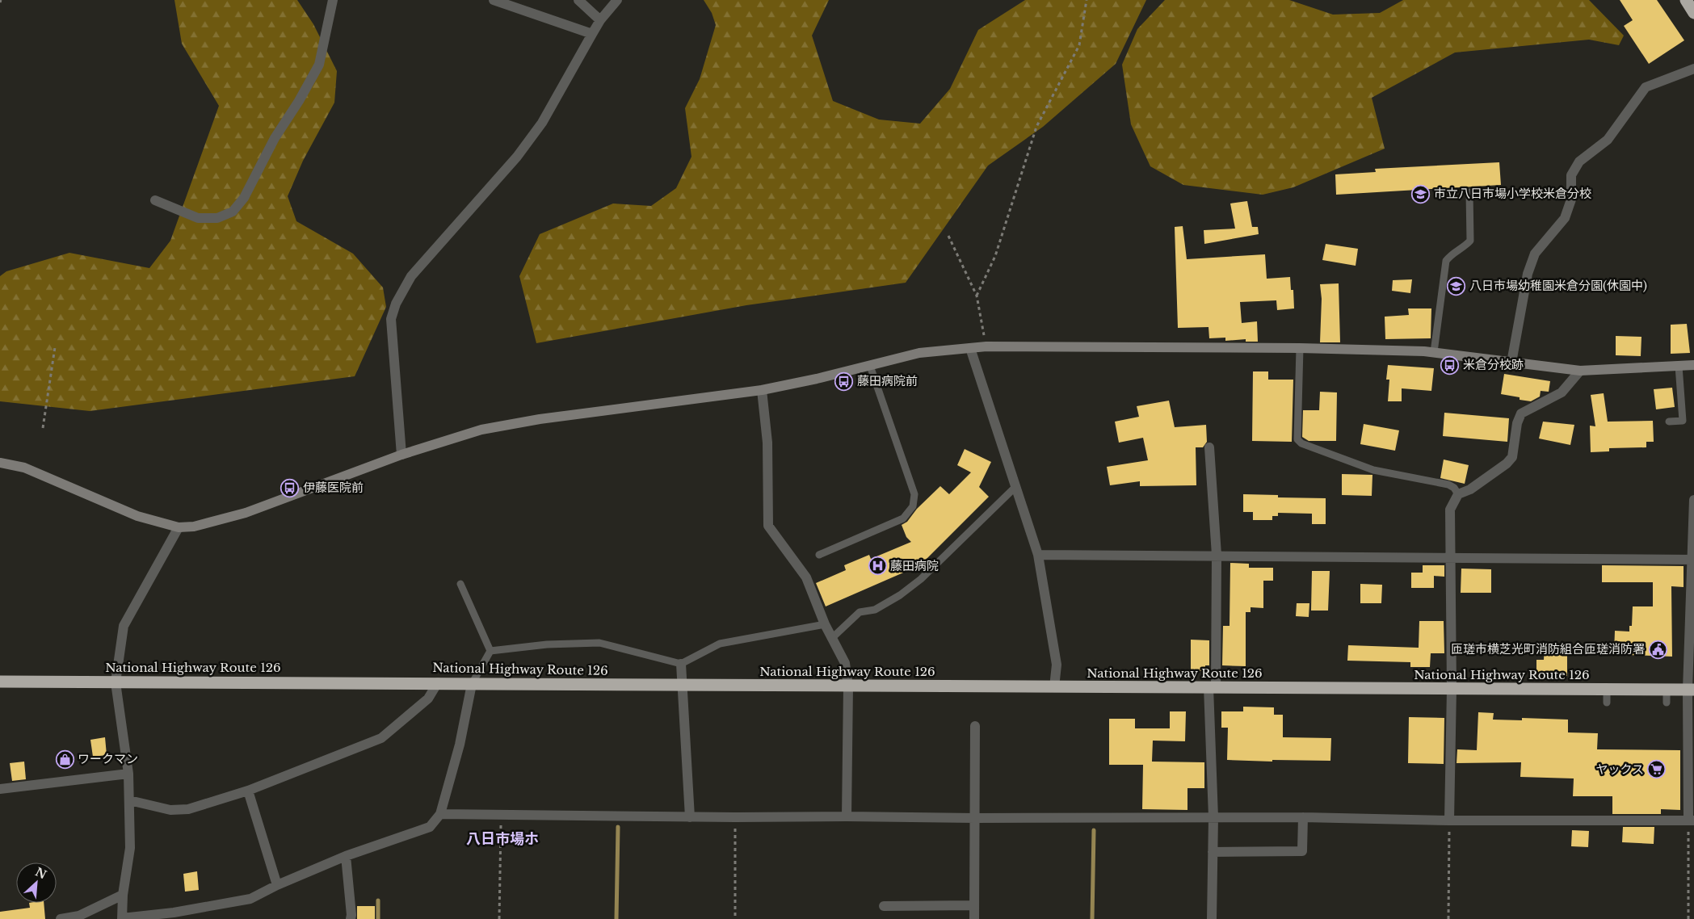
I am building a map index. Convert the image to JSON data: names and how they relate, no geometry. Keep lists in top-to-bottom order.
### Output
{
  "streets": {
    "highway": ["National Highway Route 126"]
  },
  "districts": ["八日市場ホ"],
  "places": {
    "school or university": ["市立八日市場小学校米倉分校", "八日市場幼稚園米倉分園(休園中)"],
    "bus stop": ["米倉分校跡", "藤田病院前", "伊藤医院前"],
    "hospital": ["藤田病院"],
    "public building": ["匝瑳市横芝光町消防組合匝瑳消防署"],
    "shop": ["ワークマン"],
    "supermarket": ["ヤックス"]
  },
  "north": "top right"
}
